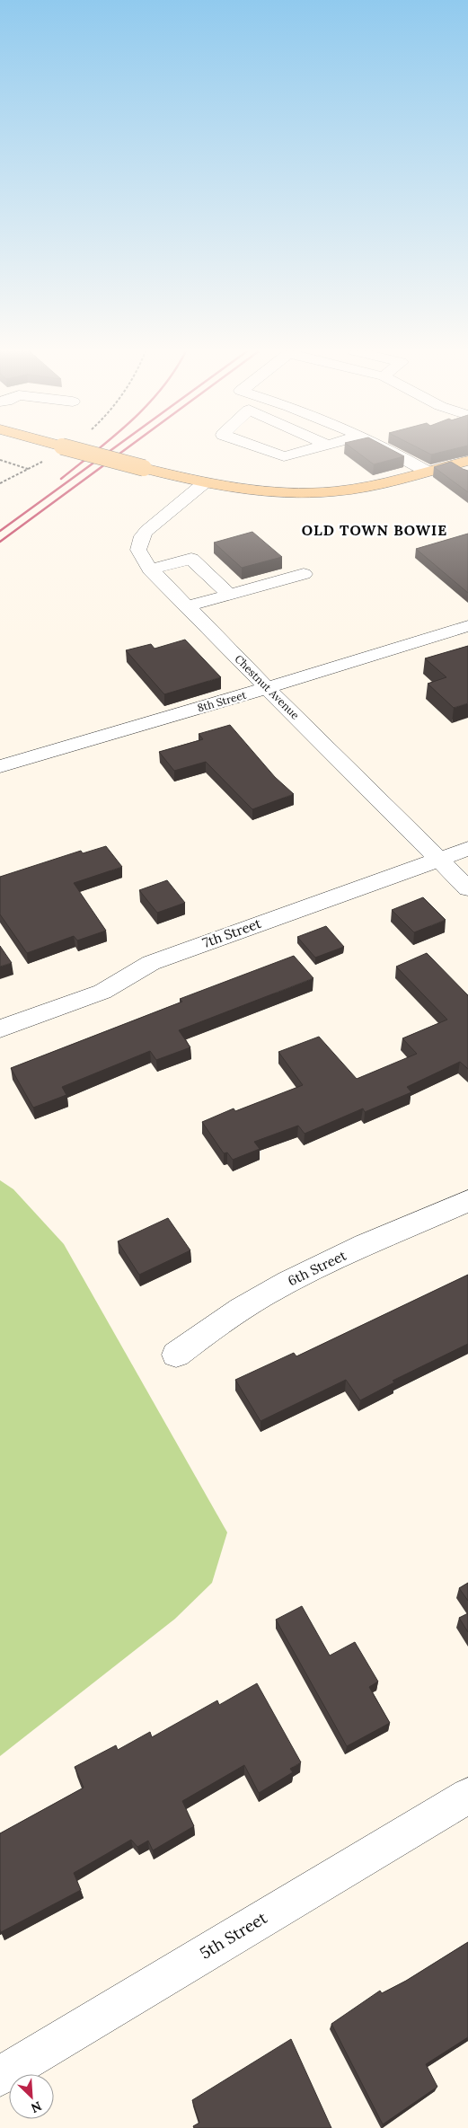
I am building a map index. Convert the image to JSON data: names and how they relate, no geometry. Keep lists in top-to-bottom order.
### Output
{
  "streets": {
    "street": [
      "Chestnut Avenue",
      "8th Street",
      "7th Street",
      "6th Street",
      "5th Street"
    ]
  },
  "crossings": [
    ["Chestnut Avenue", "8th Street"],
    ["Chestnut Avenue", "7th Street"]
  ],
  "districts": ["OLD TOWN BOWIE"],
  "north": "bottom right"
}
